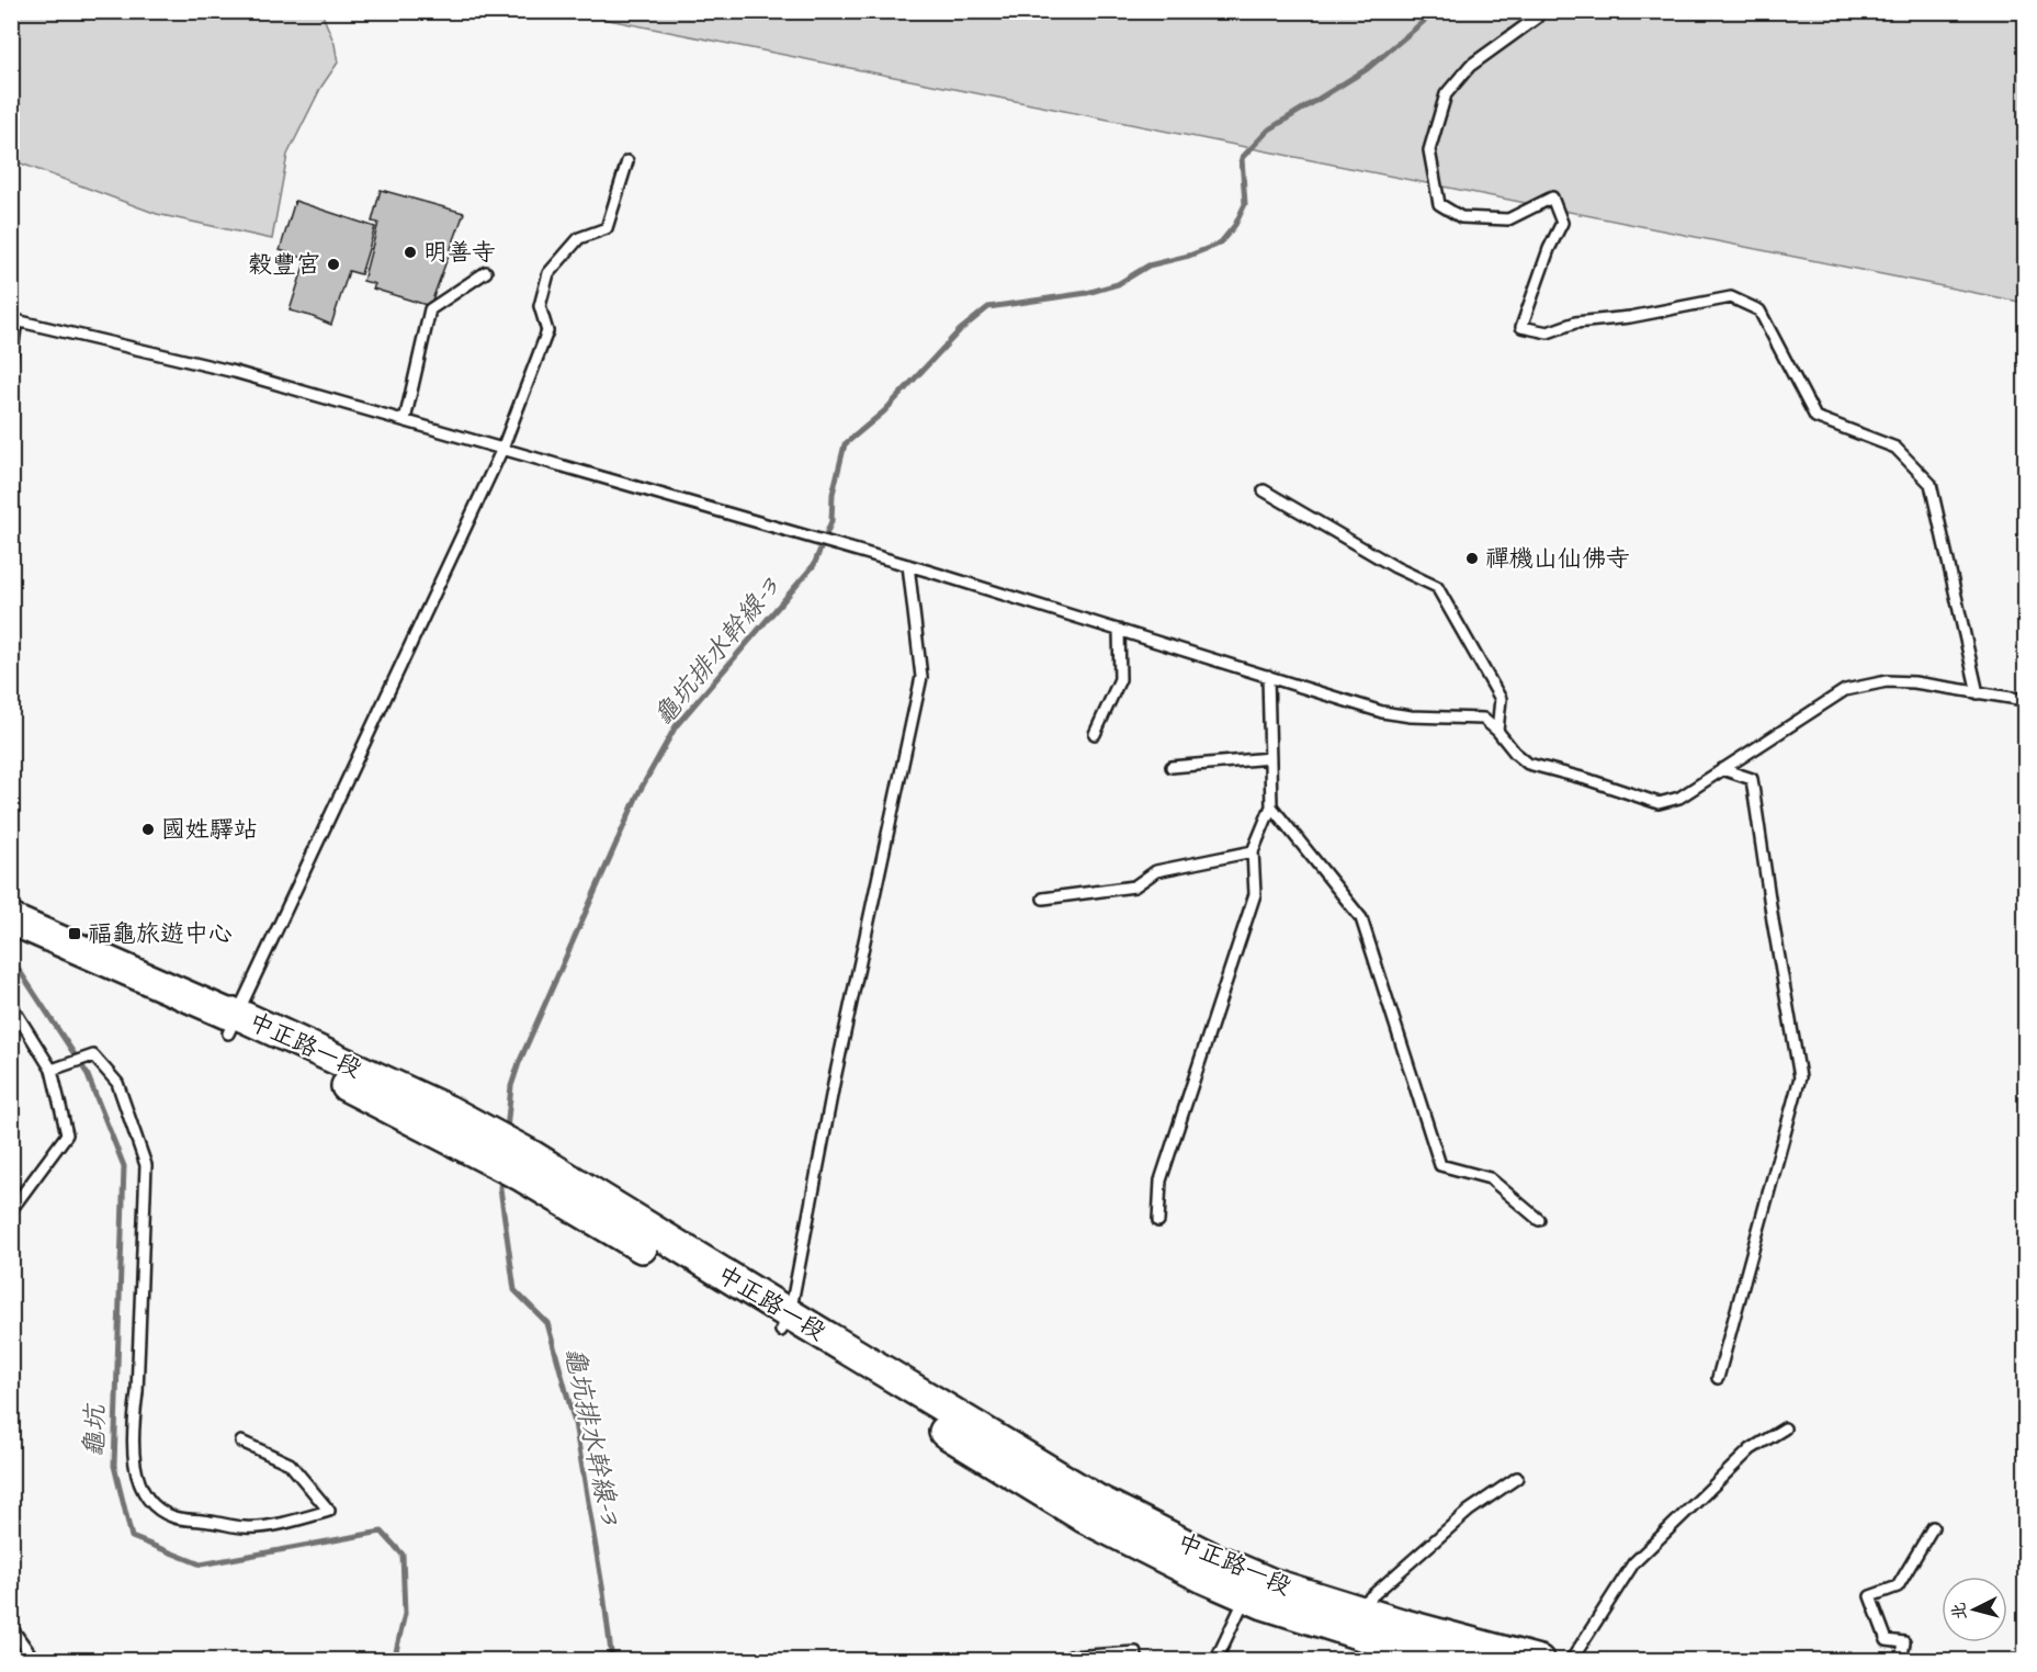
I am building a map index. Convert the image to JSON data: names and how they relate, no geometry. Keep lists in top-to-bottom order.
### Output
{
  "streets": {
    "main road": ["中正路一段"]
  },
  "water": ["龜坑排水幹線-3", "龜坑"],
  "places": {
    "other": [
      "明善寺",
      "穀豐宮",
      "禪機山仙佛寺",
      "國姓驛站"
    ],
    "transit": ["福龜旅遊中心"]
  },
  "north": "left"
}
